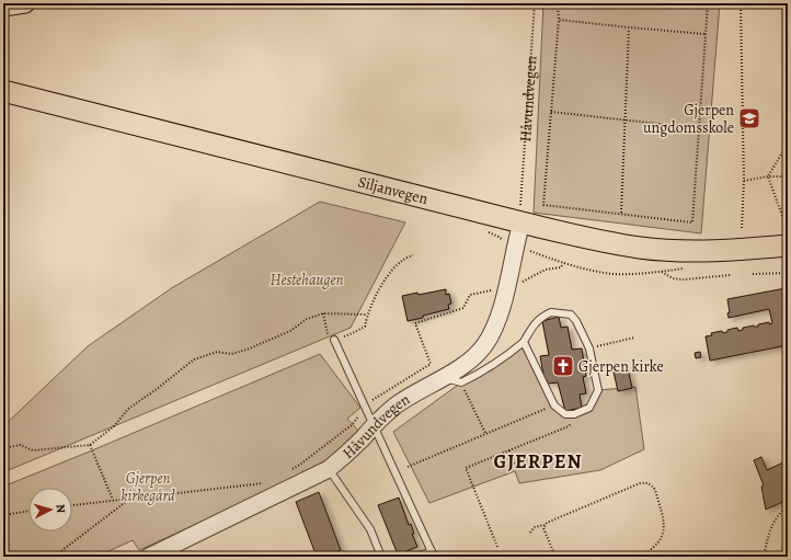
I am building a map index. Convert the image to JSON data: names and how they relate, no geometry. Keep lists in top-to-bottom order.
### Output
{
  "streets": {
    "main road": ["Siljanvegen"],
    "street": ["Håvundvegen"]
  },
  "crossings": [
    ["Håvundvegen", "Siljanvegen"]
  ],
  "districts": ["GJERPEN"],
  "parks": ["Hestehaugen", "Gjerpen kirkegård"],
  "places": {
    "school or university": ["Gjerpen ungdomsskole"],
    "church": ["Gjerpen kirke"]
  },
  "north": "right"
}
